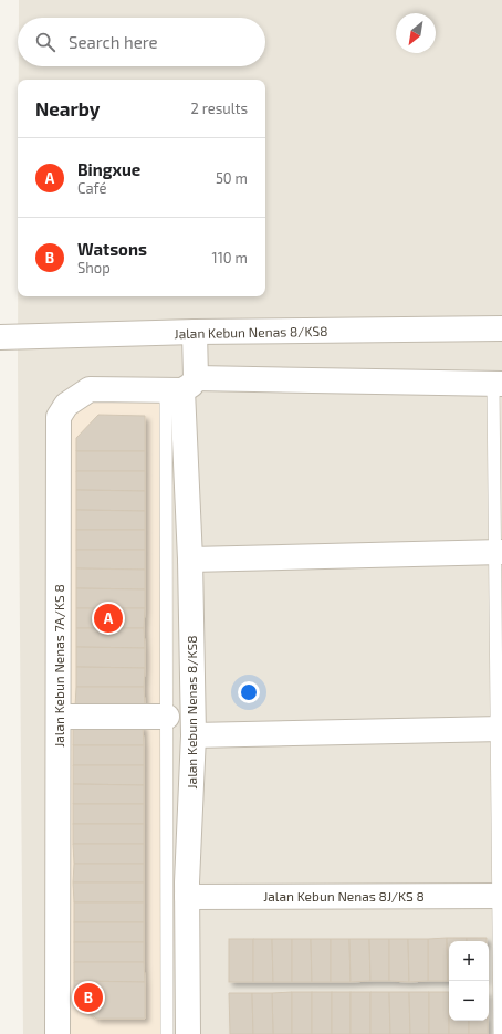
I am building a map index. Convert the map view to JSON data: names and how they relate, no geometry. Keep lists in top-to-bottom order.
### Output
{
  "streets": {
    "street": ["Jalan Kebun Nenas 8/KS8", "Jalan Kebun Nenas 7A/KS 8", "Jalan Kebun Nenas 8J/KS 8"]
  },
  "crossings": [
    ["Jalan Kebun Nenas 8/KS8", "Jalan Kebun Nenas 7A/KS 8"],
    ["Jalan Kebun Nenas 8/KS8", "Jalan Kebun Nenas 8J/KS 8"]
  ],
  "north": "bottom left",
  "page": {
    "search": "Search here",
    "heading": ["Nearby", "2 results"],
    "list": [
      {
        "mark": "A",
        "name": "Bingxue",
        "note": "Café",
        "value": "50 m"
      },
      {
        "mark": "B",
        "name": "Watsons",
        "note": "Shop",
        "value": "110 m"
      }
    ],
    "pins": ["A", "B"],
    "map_buttons": ["+", "−"]
  }
}
